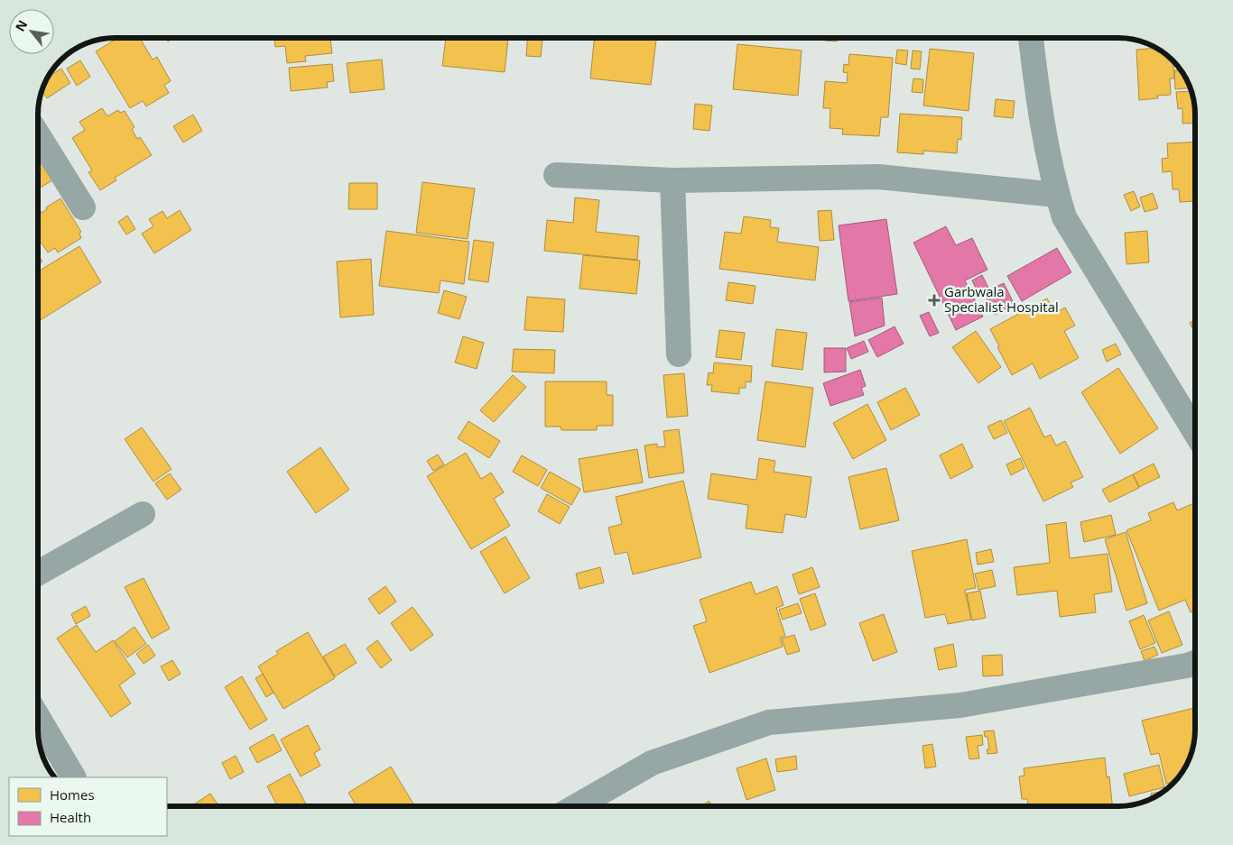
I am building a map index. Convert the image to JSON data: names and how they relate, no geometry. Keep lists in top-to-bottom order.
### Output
{
  "places": {
    "health": ["Garbwala Specialist Hospital"]
  },
  "legend": ["Homes", "Health"],
  "north": "top left"
}
